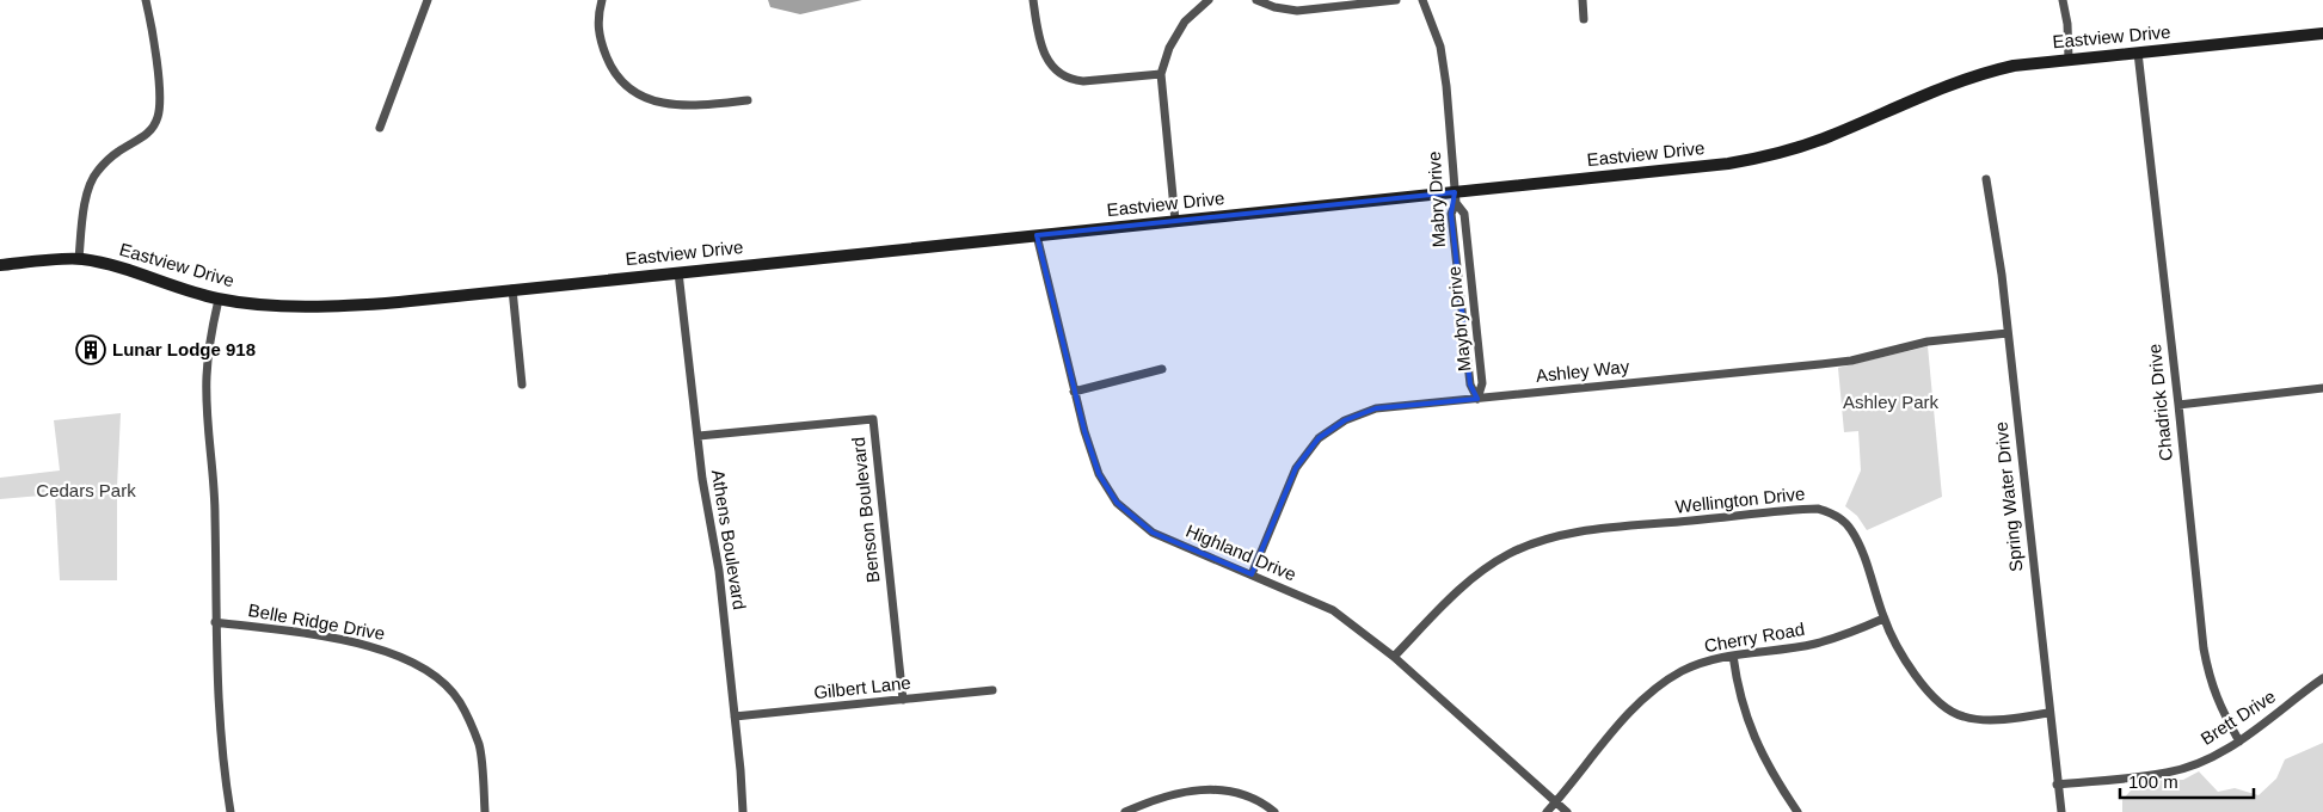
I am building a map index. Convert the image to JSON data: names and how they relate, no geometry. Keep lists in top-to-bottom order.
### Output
{
  "streets": {
    "street": [
      "Eastview Drive",
      "Mabry Drive",
      "Maybry Drive",
      "Ashley Way",
      "Chadrick Drive",
      "Spring Water Drive",
      "Wellington Drive",
      "Benson Boulevard",
      "Athens Boulevard",
      "Highland Drive",
      "Belle Ridge Drive",
      "Cherry Road",
      "Gilbert Lane",
      "Brett Drive"
    ]
  },
  "crossings": [
    ["Eastview Drive", "Mabry Drive"],
    ["Eastview Drive", "Maybry Drive"],
    ["Eastview Drive", "Chadrick Drive"],
    ["Eastview Drive", "Athens Boulevard"],
    ["Eastview Drive", "Highland Drive"],
    ["Mabry Drive", "Maybry Drive"],
    ["Mabry Drive", "Ashley Way"],
    ["Maybry Drive", "Ashley Way"],
    ["Ashley Way", "Spring Water Drive"],
    ["Ashley Way", "Highland Drive"],
    ["Chadrick Drive", "Brett Drive"],
    ["Spring Water Drive", "Wellington Drive"],
    ["Spring Water Drive", "Brett Drive"],
    ["Wellington Drive", "Highland Drive"],
    ["Wellington Drive", "Cherry Road"],
    ["Benson Boulevard", "Athens Boulevard"],
    ["Benson Boulevard", "Gilbert Lane"],
    ["Athens Boulevard", "Gilbert Lane"],
    ["Highland Drive", "Cherry Road"]
  ],
  "parks": ["Ashley Park", "Cedars Park"],
  "places": {
    "building": ["Lunar Lodge 918"]
  },
  "scale_bar": "100 m"
}
